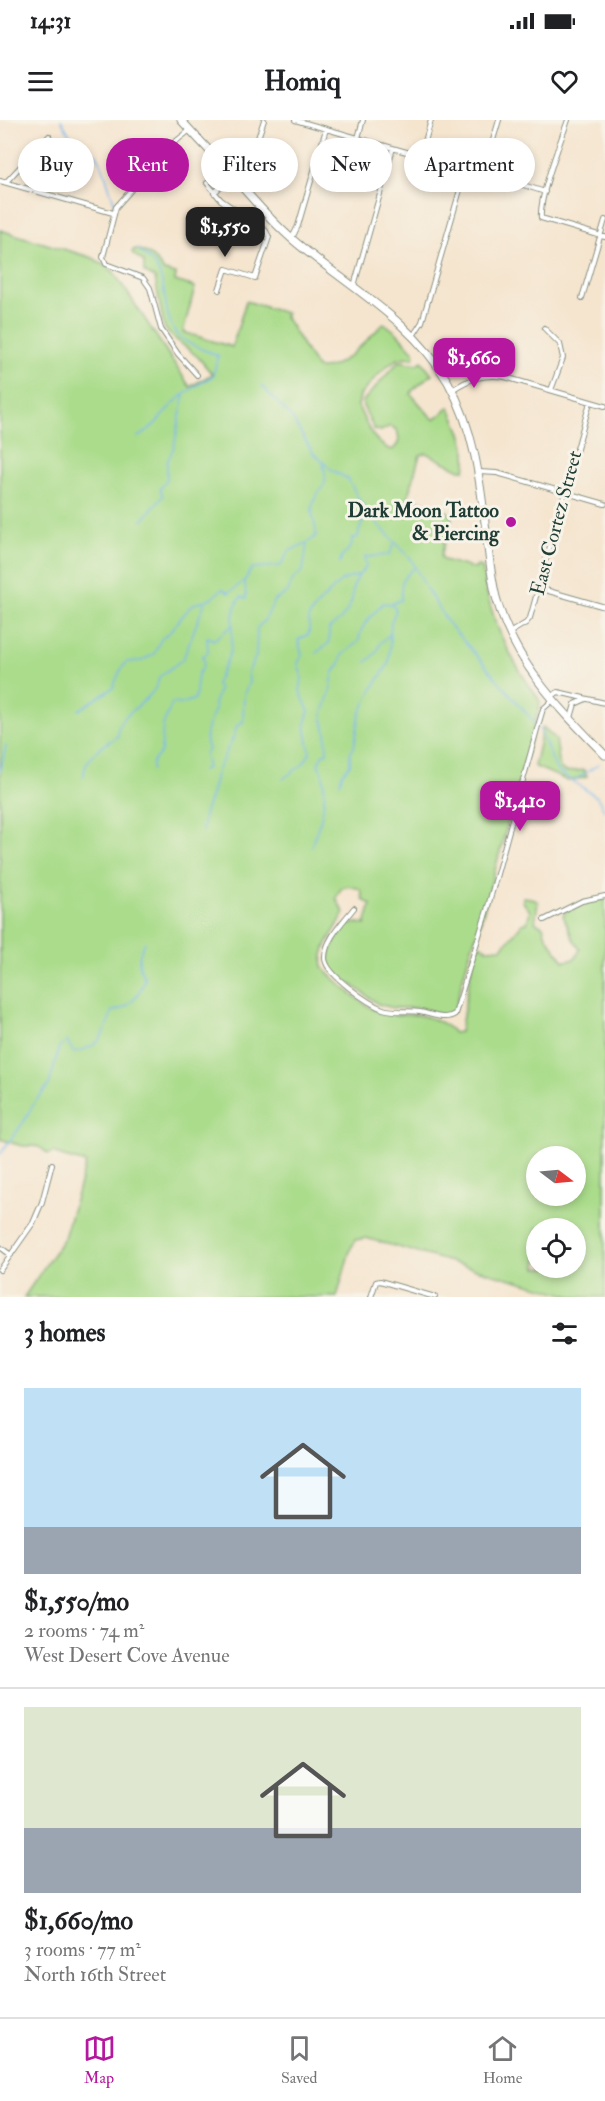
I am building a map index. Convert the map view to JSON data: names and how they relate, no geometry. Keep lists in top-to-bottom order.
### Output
{
  "streets": {
    "street": ["East Cortez Street"]
  },
  "places": ["Dark Moon Tattoo & Piercing"],
  "north": "right",
  "page": {
    "status": "14:31",
    "header": "Homiq",
    "chip": [
      "Buy",
      "Rent",
      "Filters",
      "New",
      "Apartment"
    ],
    "price": ["$1,550", "$1,660", "$1,410"],
    "heading": "3 homes",
    "list": [
      {
        "name": "$1,550/mo",
        "note": "2 rooms · 74 m² · West Desert Cove Avenue"
      },
      {
        "name": "$1,660/mo",
        "note": "3 rooms · 77 m² · North 16th Street"
      }
    ],
    "tabs": ["Map", "Saved", "Home"]
  }
}
